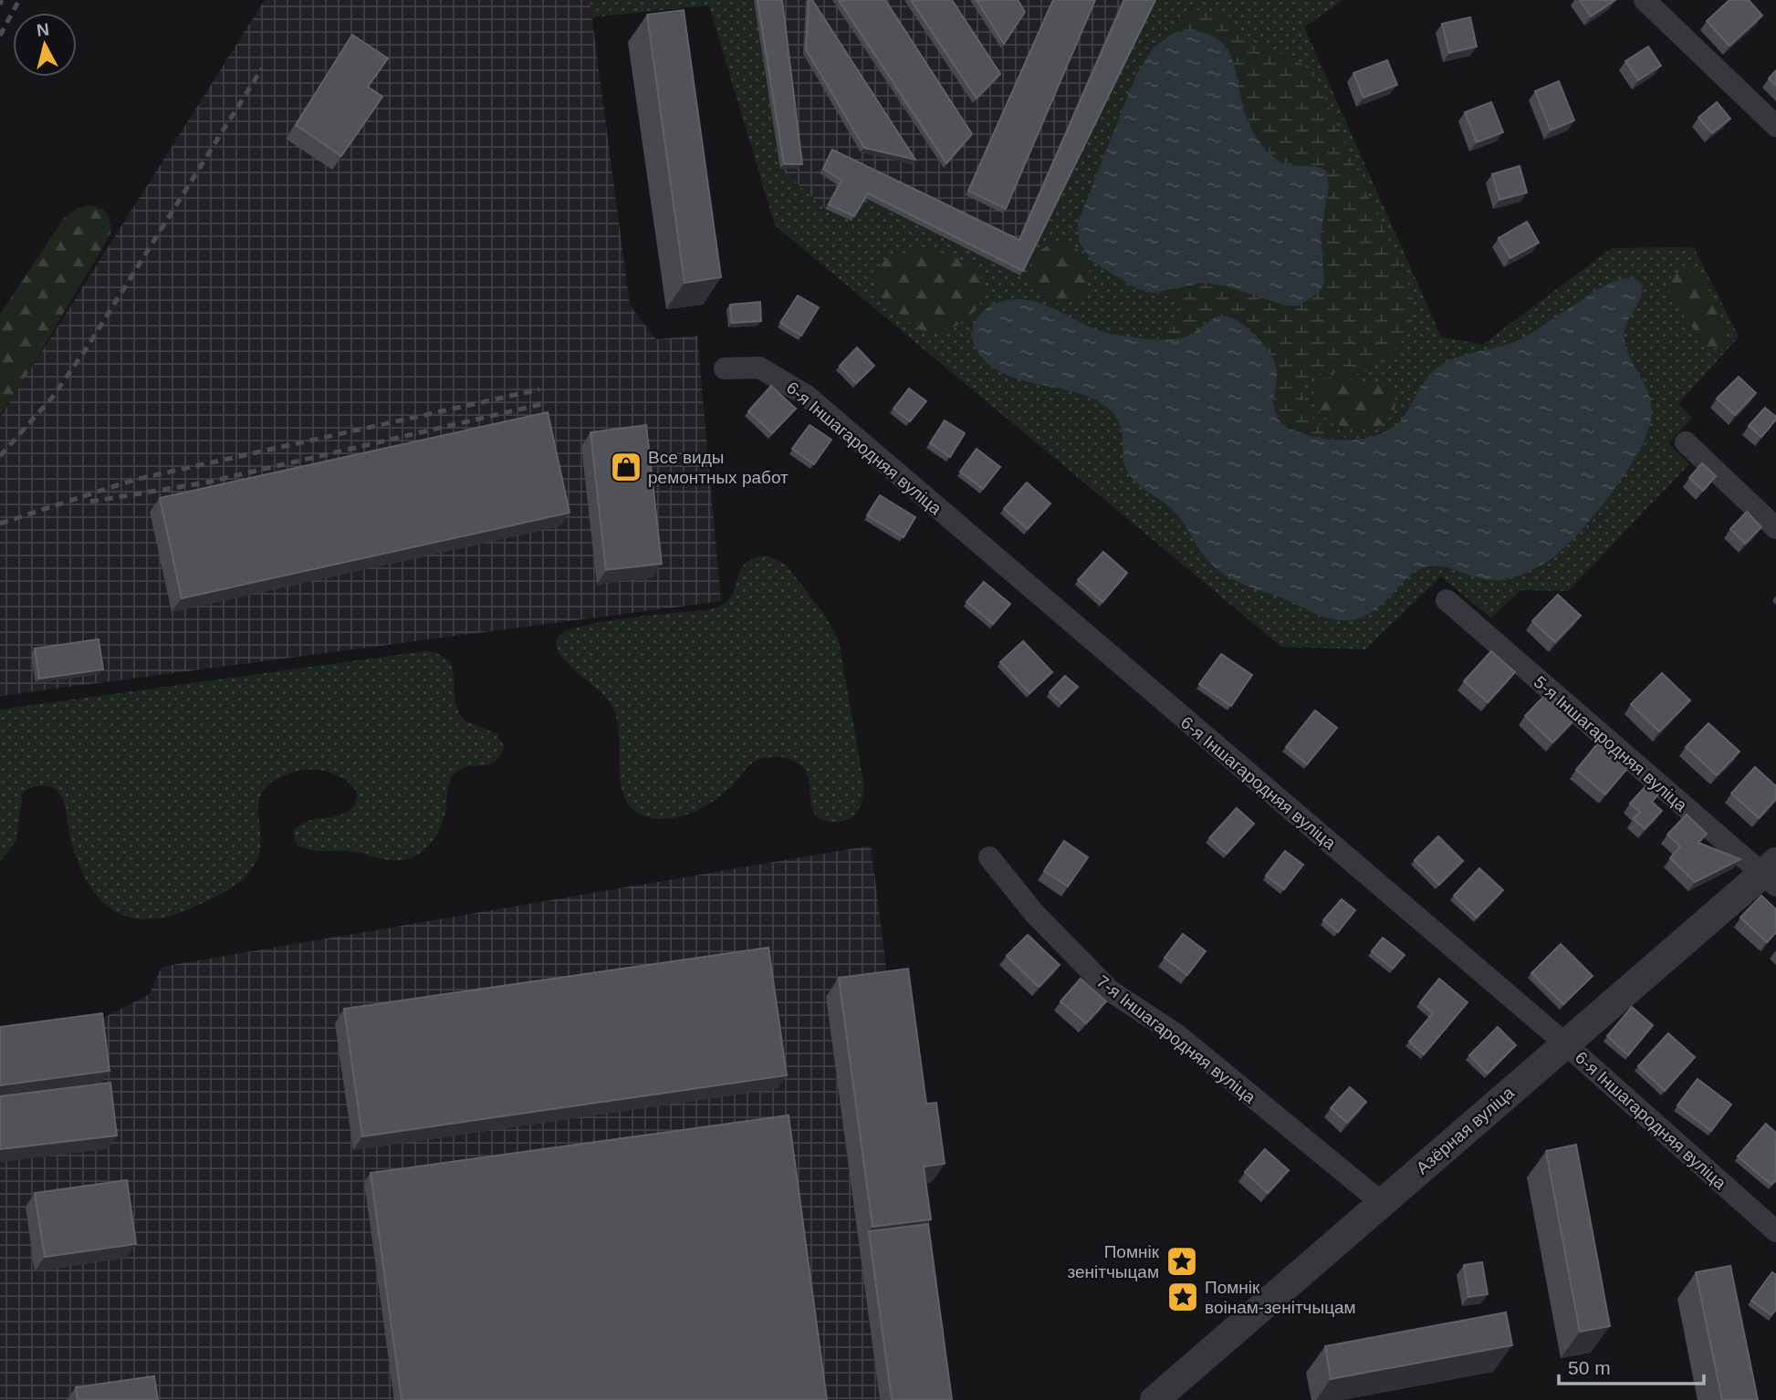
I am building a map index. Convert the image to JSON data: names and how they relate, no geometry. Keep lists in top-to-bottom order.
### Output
{
  "streets": {
    "street": [
      "6-я Іншагародняя вуліца",
      "5-я Іншагародняя вуліца",
      "7-я Іншагародняя вуліца",
      "Азёрная вуліца"
    ]
  },
  "crossings": [
    ["6-я Іншагародняя вуліца", "Азёрная вуліца"],
    ["5-я Іншагародняя вуліца", "Азёрная вуліца"],
    ["7-я Іншагародняя вуліца", "Азёрная вуліца"]
  ],
  "places": {
    "shop": ["Все виды ремонтных работ"],
    "place": ["Помнік зенітчыцам", "Помнік воінам-зенітчыцам"]
  },
  "scale_bar": "50 m",
  "north": "top"
}
